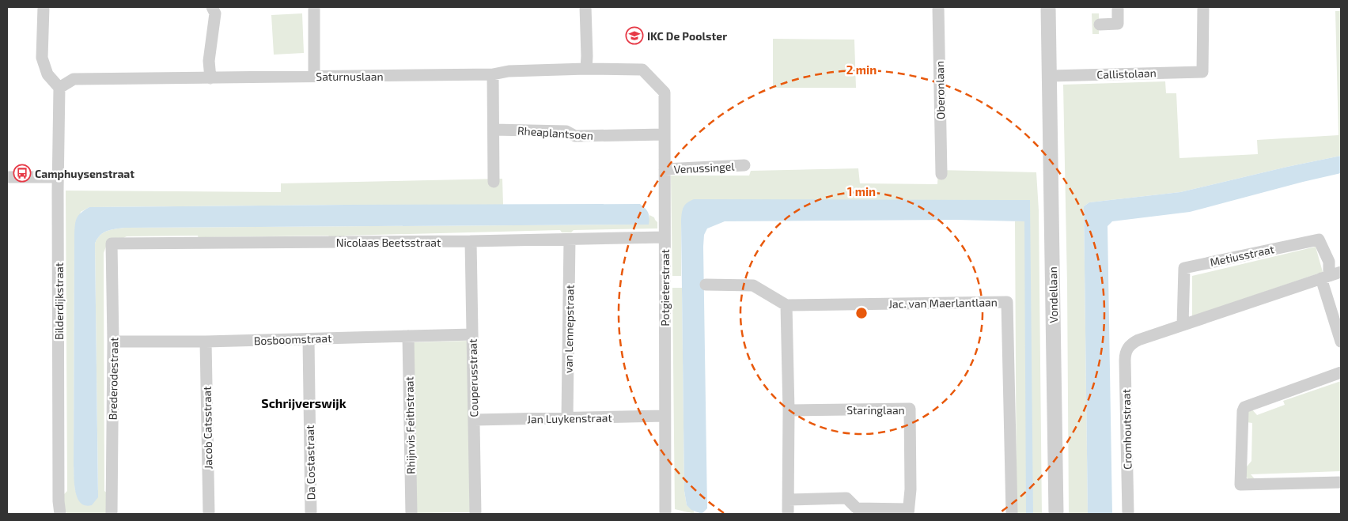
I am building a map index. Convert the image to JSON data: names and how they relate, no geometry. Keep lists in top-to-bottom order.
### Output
{
  "streets": {
    "street": [
      "Callistolaan",
      "Saturnuslaan",
      "Oberonlaan",
      "Rheaplantsoen",
      "Venussingel",
      "Nicolaas Beetsstraat",
      "Metiusstraat",
      "Potgieterstraat",
      "Vondellaan",
      "Bilderdijkstraat",
      "Jac. van Maerlantlaan",
      "van Lennepstraat",
      "Bosboomstraat",
      "Couperusstraat",
      "Brederodestraat",
      "Staringlaan",
      "Jan Luykenstraat",
      "Rhijnvis Feithstraat",
      "Jacob Catsstraat",
      "Cromhoutstraat",
      "Da Costastraat"
    ]
  },
  "crossings": [
    ["Callistolaan", "Vondellaan"],
    ["Saturnuslaan", "Potgieterstraat"],
    ["Saturnuslaan", "Bilderdijkstraat"],
    ["Rheaplantsoen", "Potgieterstraat"],
    ["Venussingel", "Potgieterstraat"],
    ["Nicolaas Beetsstraat", "Potgieterstraat"],
    ["Nicolaas Beetsstraat", "van Lennepstraat"],
    ["Nicolaas Beetsstraat", "Couperusstraat"],
    ["Nicolaas Beetsstraat", "Brederodestraat"],
    ["Metiusstraat", "Cromhoutstraat"],
    ["Potgieterstraat", "Jan Luykenstraat"],
    ["van Lennepstraat", "Jan Luykenstraat"],
    ["Bosboomstraat", "Couperusstraat"],
    ["Bosboomstraat", "Brederodestraat"],
    ["Bosboomstraat", "Rhijnvis Feithstraat"],
    ["Bosboomstraat", "Jacob Catsstraat"],
    ["Bosboomstraat", "Da Costastraat"],
    ["Couperusstraat", "Jan Luykenstraat"]
  ],
  "districts": ["Schrijverswijk"],
  "places": {
    "school or university": ["IKC De Poolster"],
    "bus stop": ["Camphuysenstraat"]
  },
  "rings": ["2 min", "1 min"]
}
